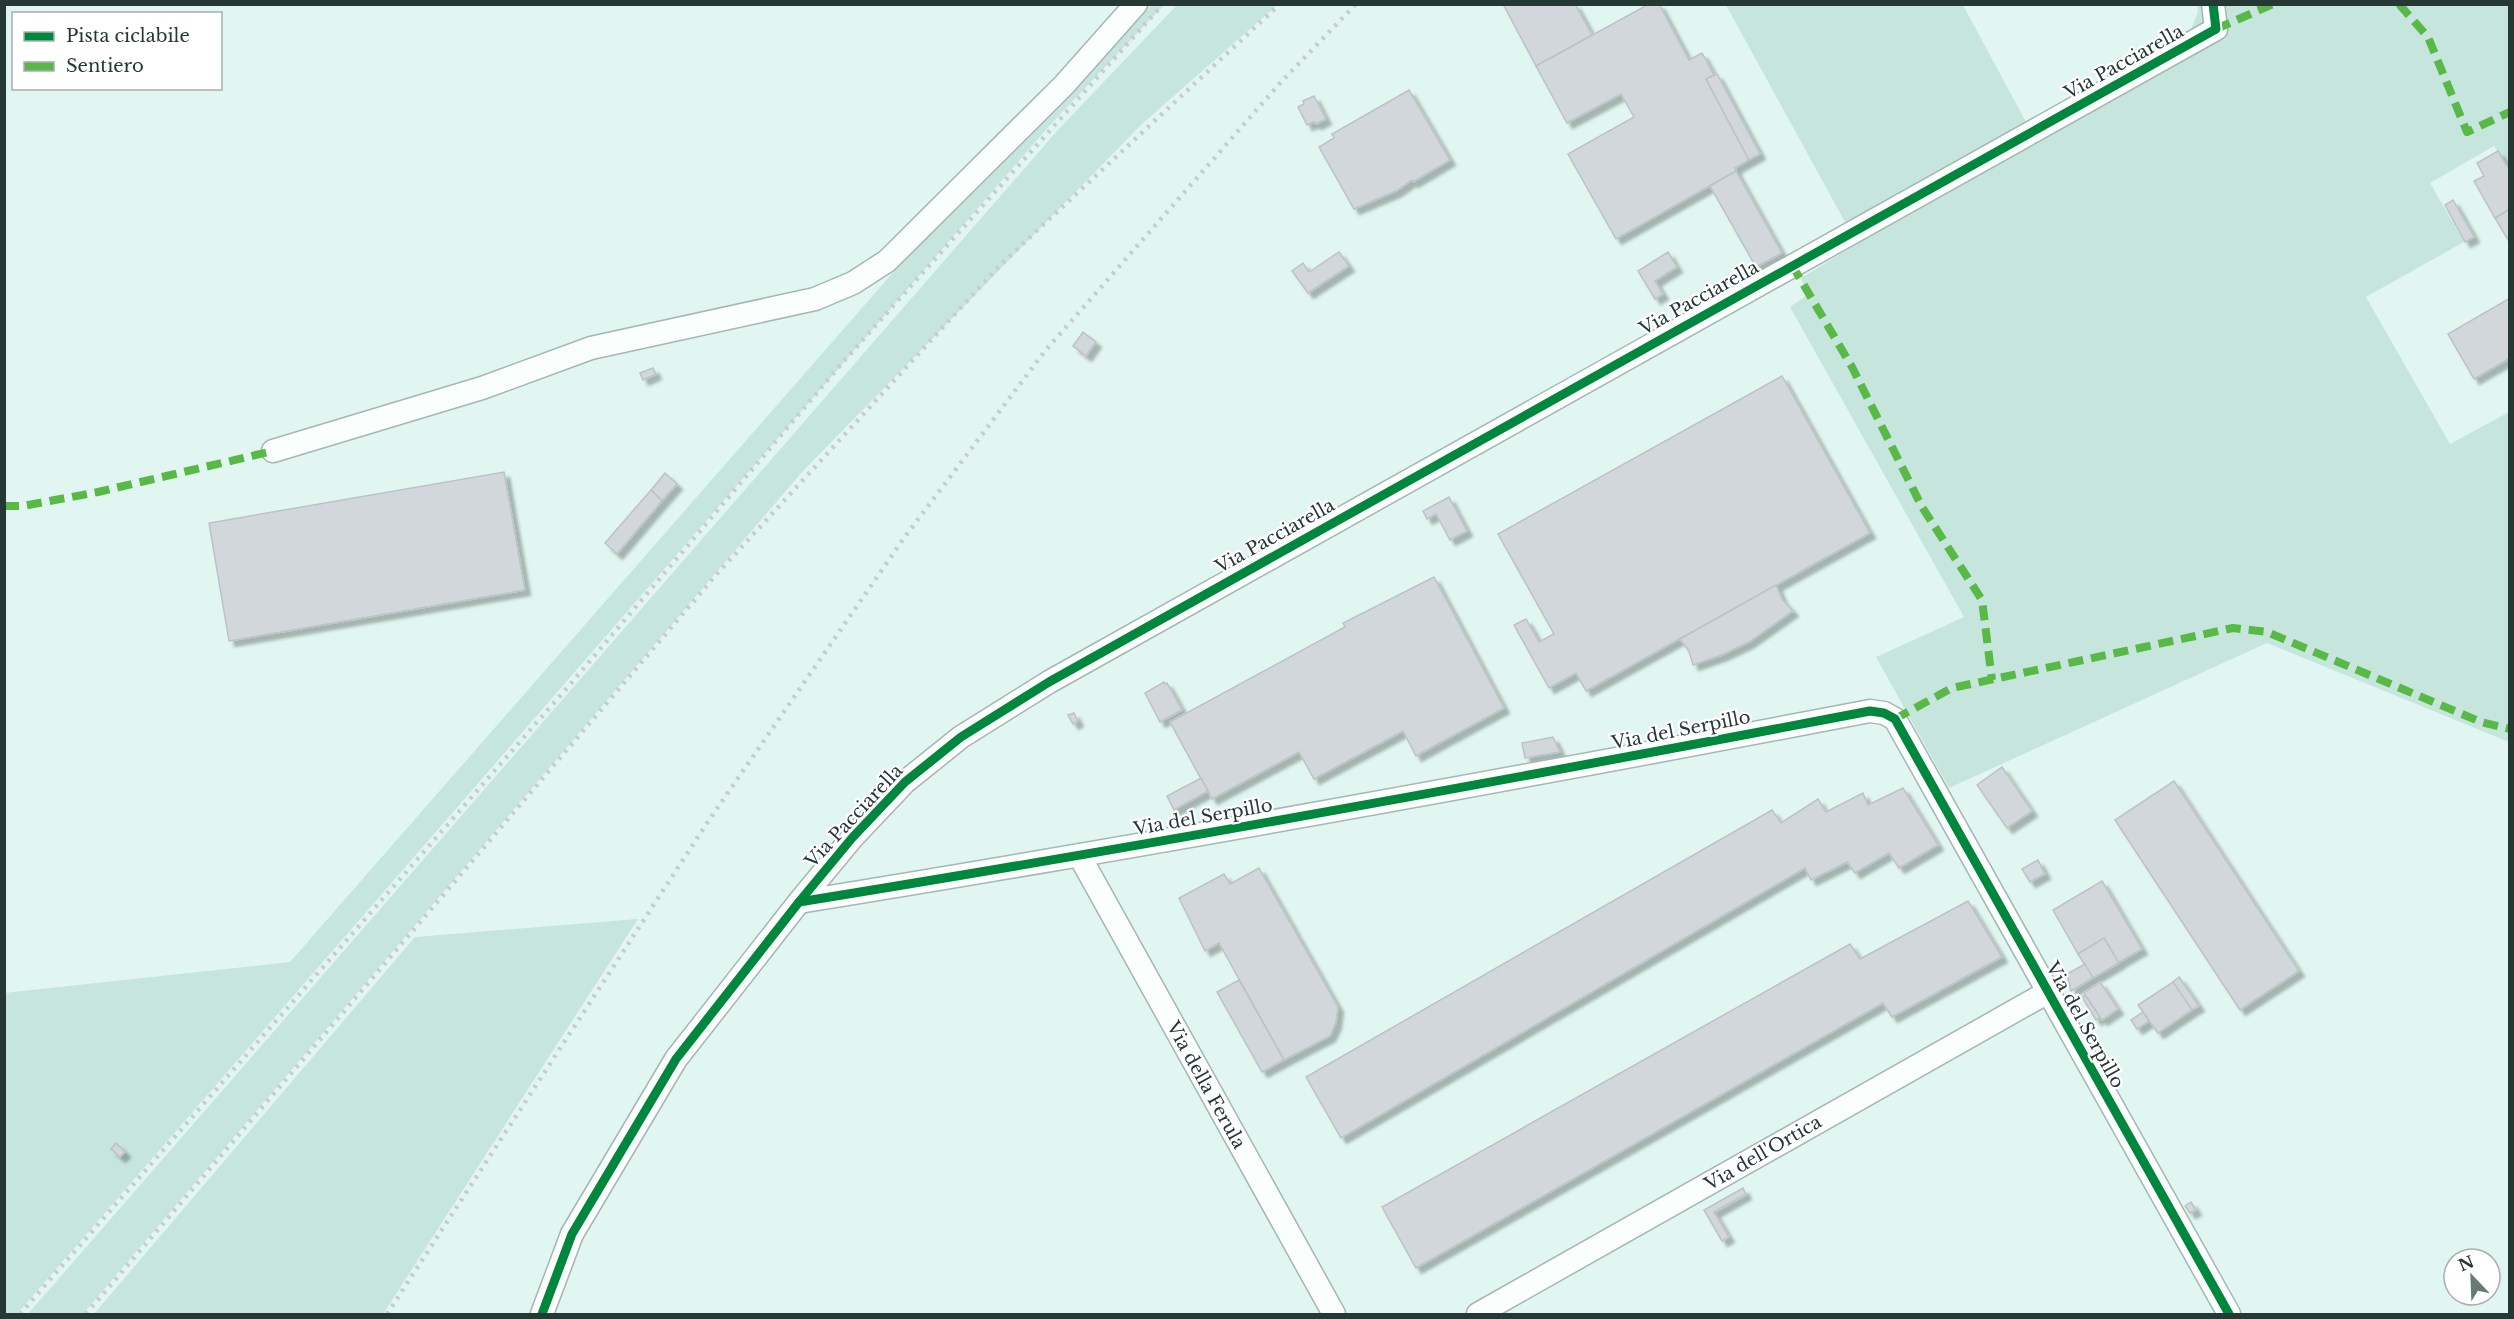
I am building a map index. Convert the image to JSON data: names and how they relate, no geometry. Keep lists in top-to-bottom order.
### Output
{
  "streets": {
    "street": [
      "Via Pacciarella",
      "Via del Serpillo",
      "Via della Ferula",
      "Via dell'Ortica"
    ]
  },
  "crossings": [
    ["Via Pacciarella", "Via del Serpillo"],
    ["Via del Serpillo", "Via della Ferula"],
    ["Via del Serpillo", "Via dell'Ortica"]
  ],
  "legend": ["Pista ciclabile", "Sentiero"],
  "north": "top left"
}
